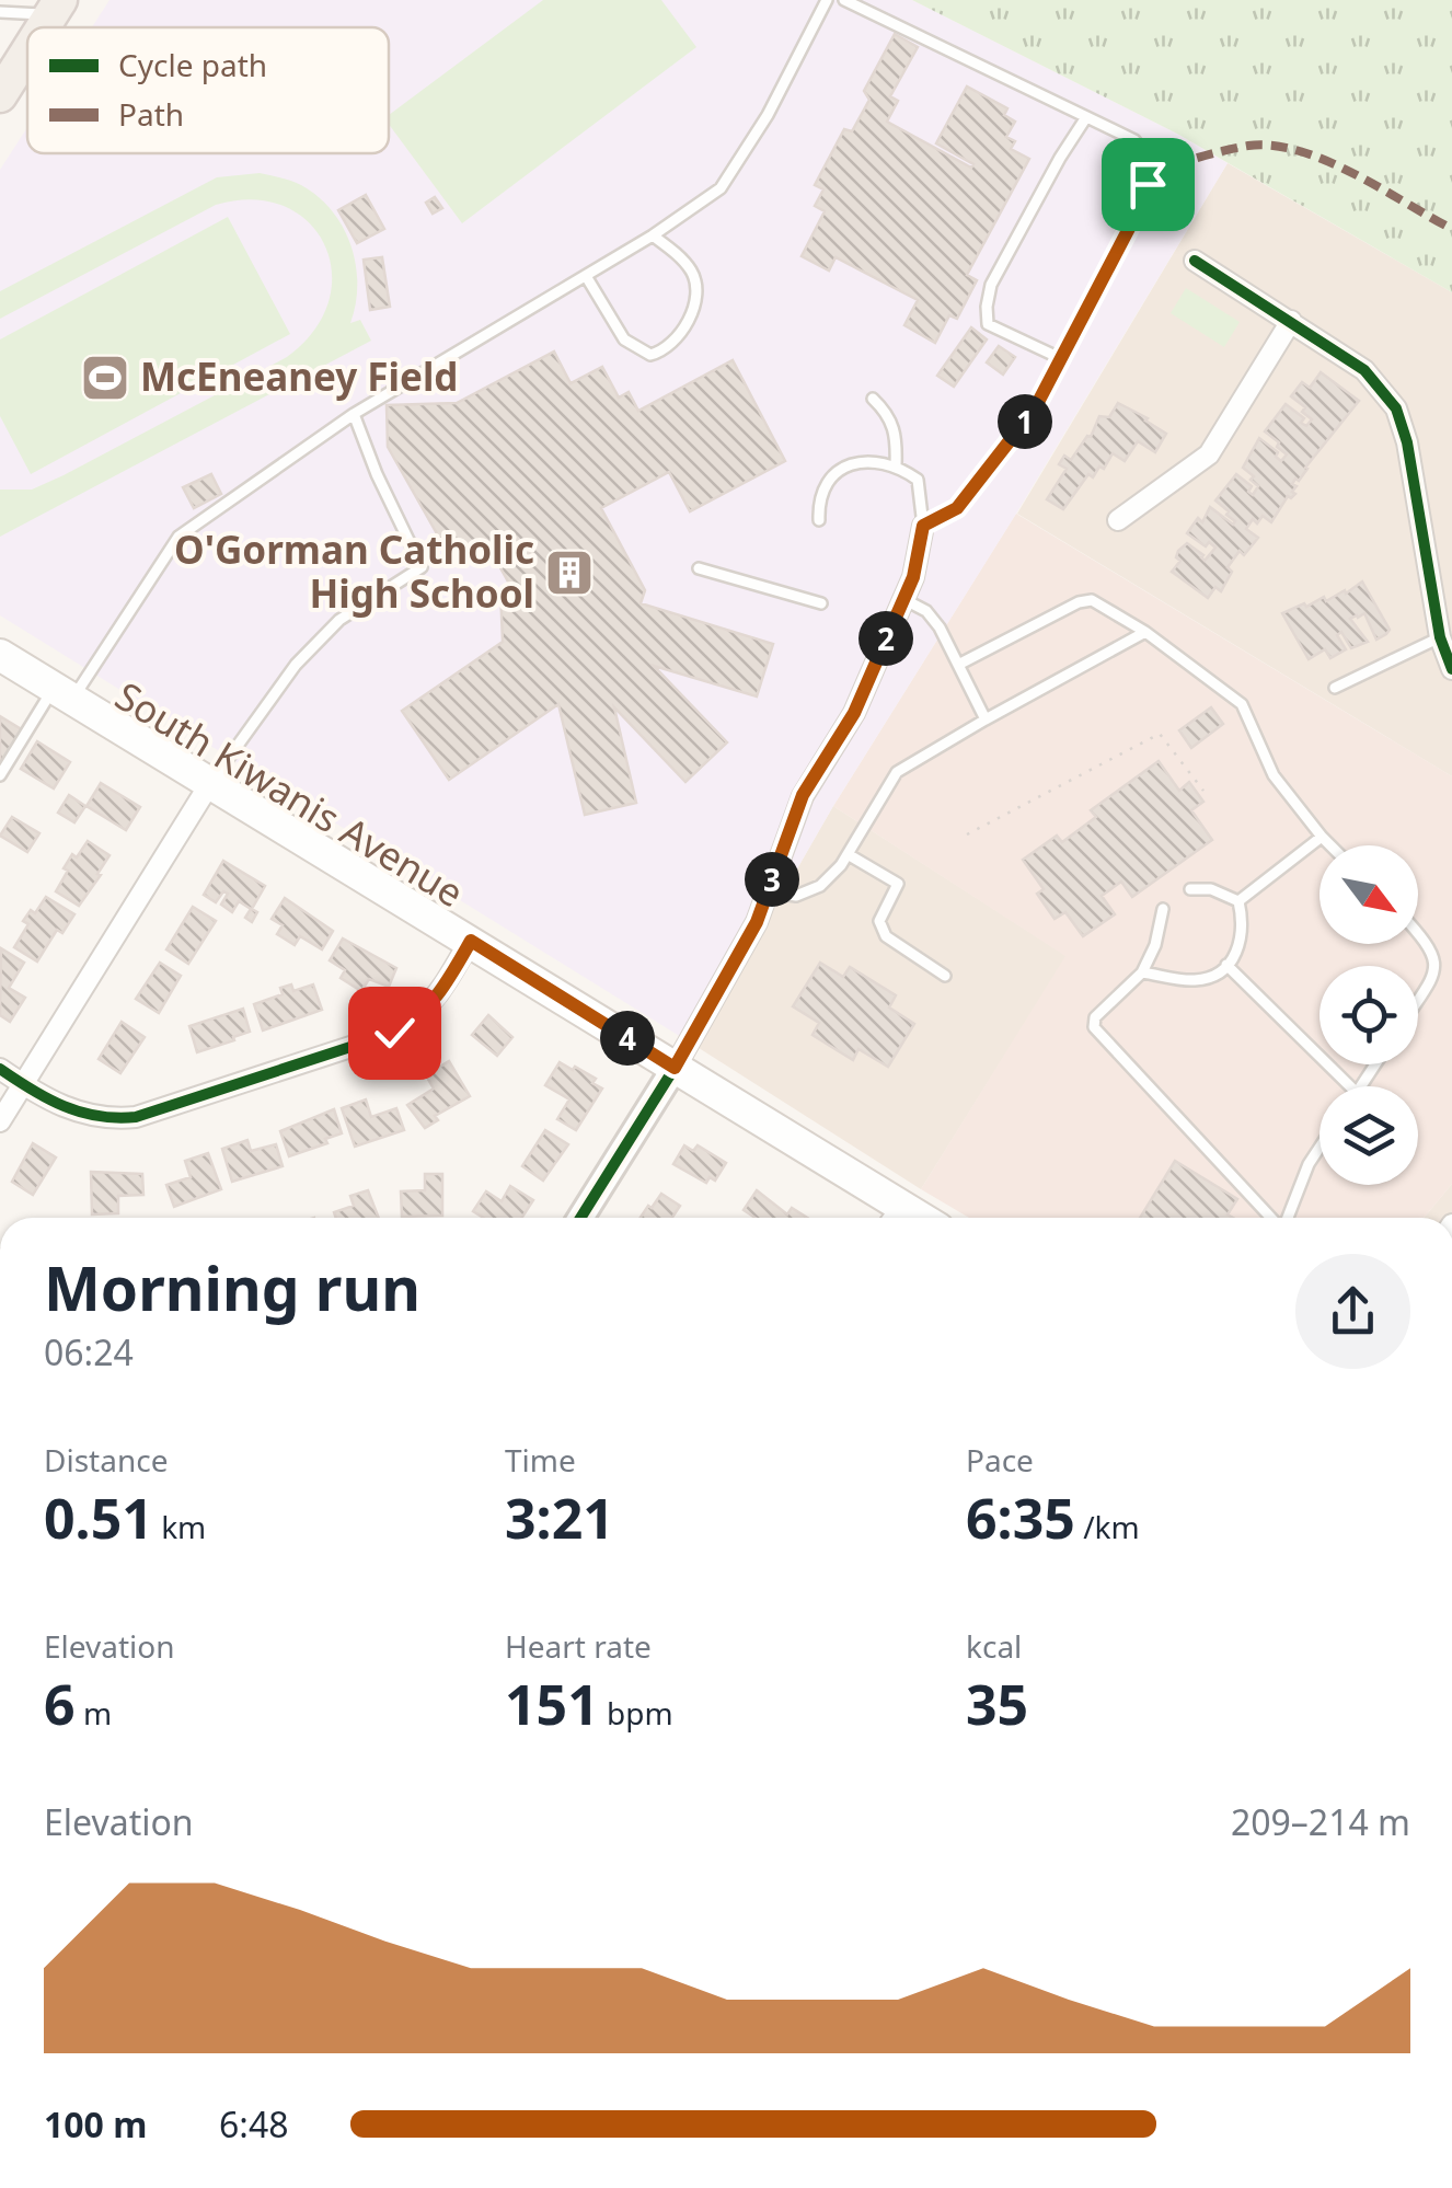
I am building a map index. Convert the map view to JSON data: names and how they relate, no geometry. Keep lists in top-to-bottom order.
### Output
{
  "streets": {
    "main road": ["South Kiwanis Avenue"]
  },
  "places": {
    "sports": ["McEneaney Field"],
    "building": ["O'Gorman Catholic High School"]
  },
  "legend": ["Cycle path", "Path"],
  "north": "bottom right",
  "page": {
    "pins": [
      "1",
      "2",
      "3",
      "4"
    ],
    "heading": ["Morning run", "06:24"],
    "stats": [
      ["Distance", "0.51 km"],
      ["Time", "3:21"],
      ["Pace", "6:35 /km"],
      ["Elevation", "6 m"],
      ["Heart rate", "151 bpm"],
      ["kcal", "35"]
    ],
    "chart": ["Elevation", "209–214 m"],
    "list": [
      {
        "name": "100 m",
        "note": "6:48"
      }
    ]
  }
}
